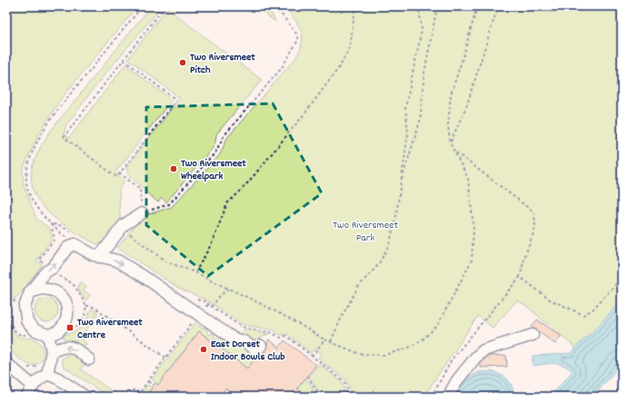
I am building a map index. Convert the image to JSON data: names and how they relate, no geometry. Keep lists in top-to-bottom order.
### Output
{
  "parks": ["Two Riversmeet Park"],
  "places": {
    "other": ["Two Riversmeet Pitch", "Two Riversmeet Wheelpark", "East Dorset Indoor Bowls Club"],
    "transit": ["Two Riversmeet Centre"]
  }
}
